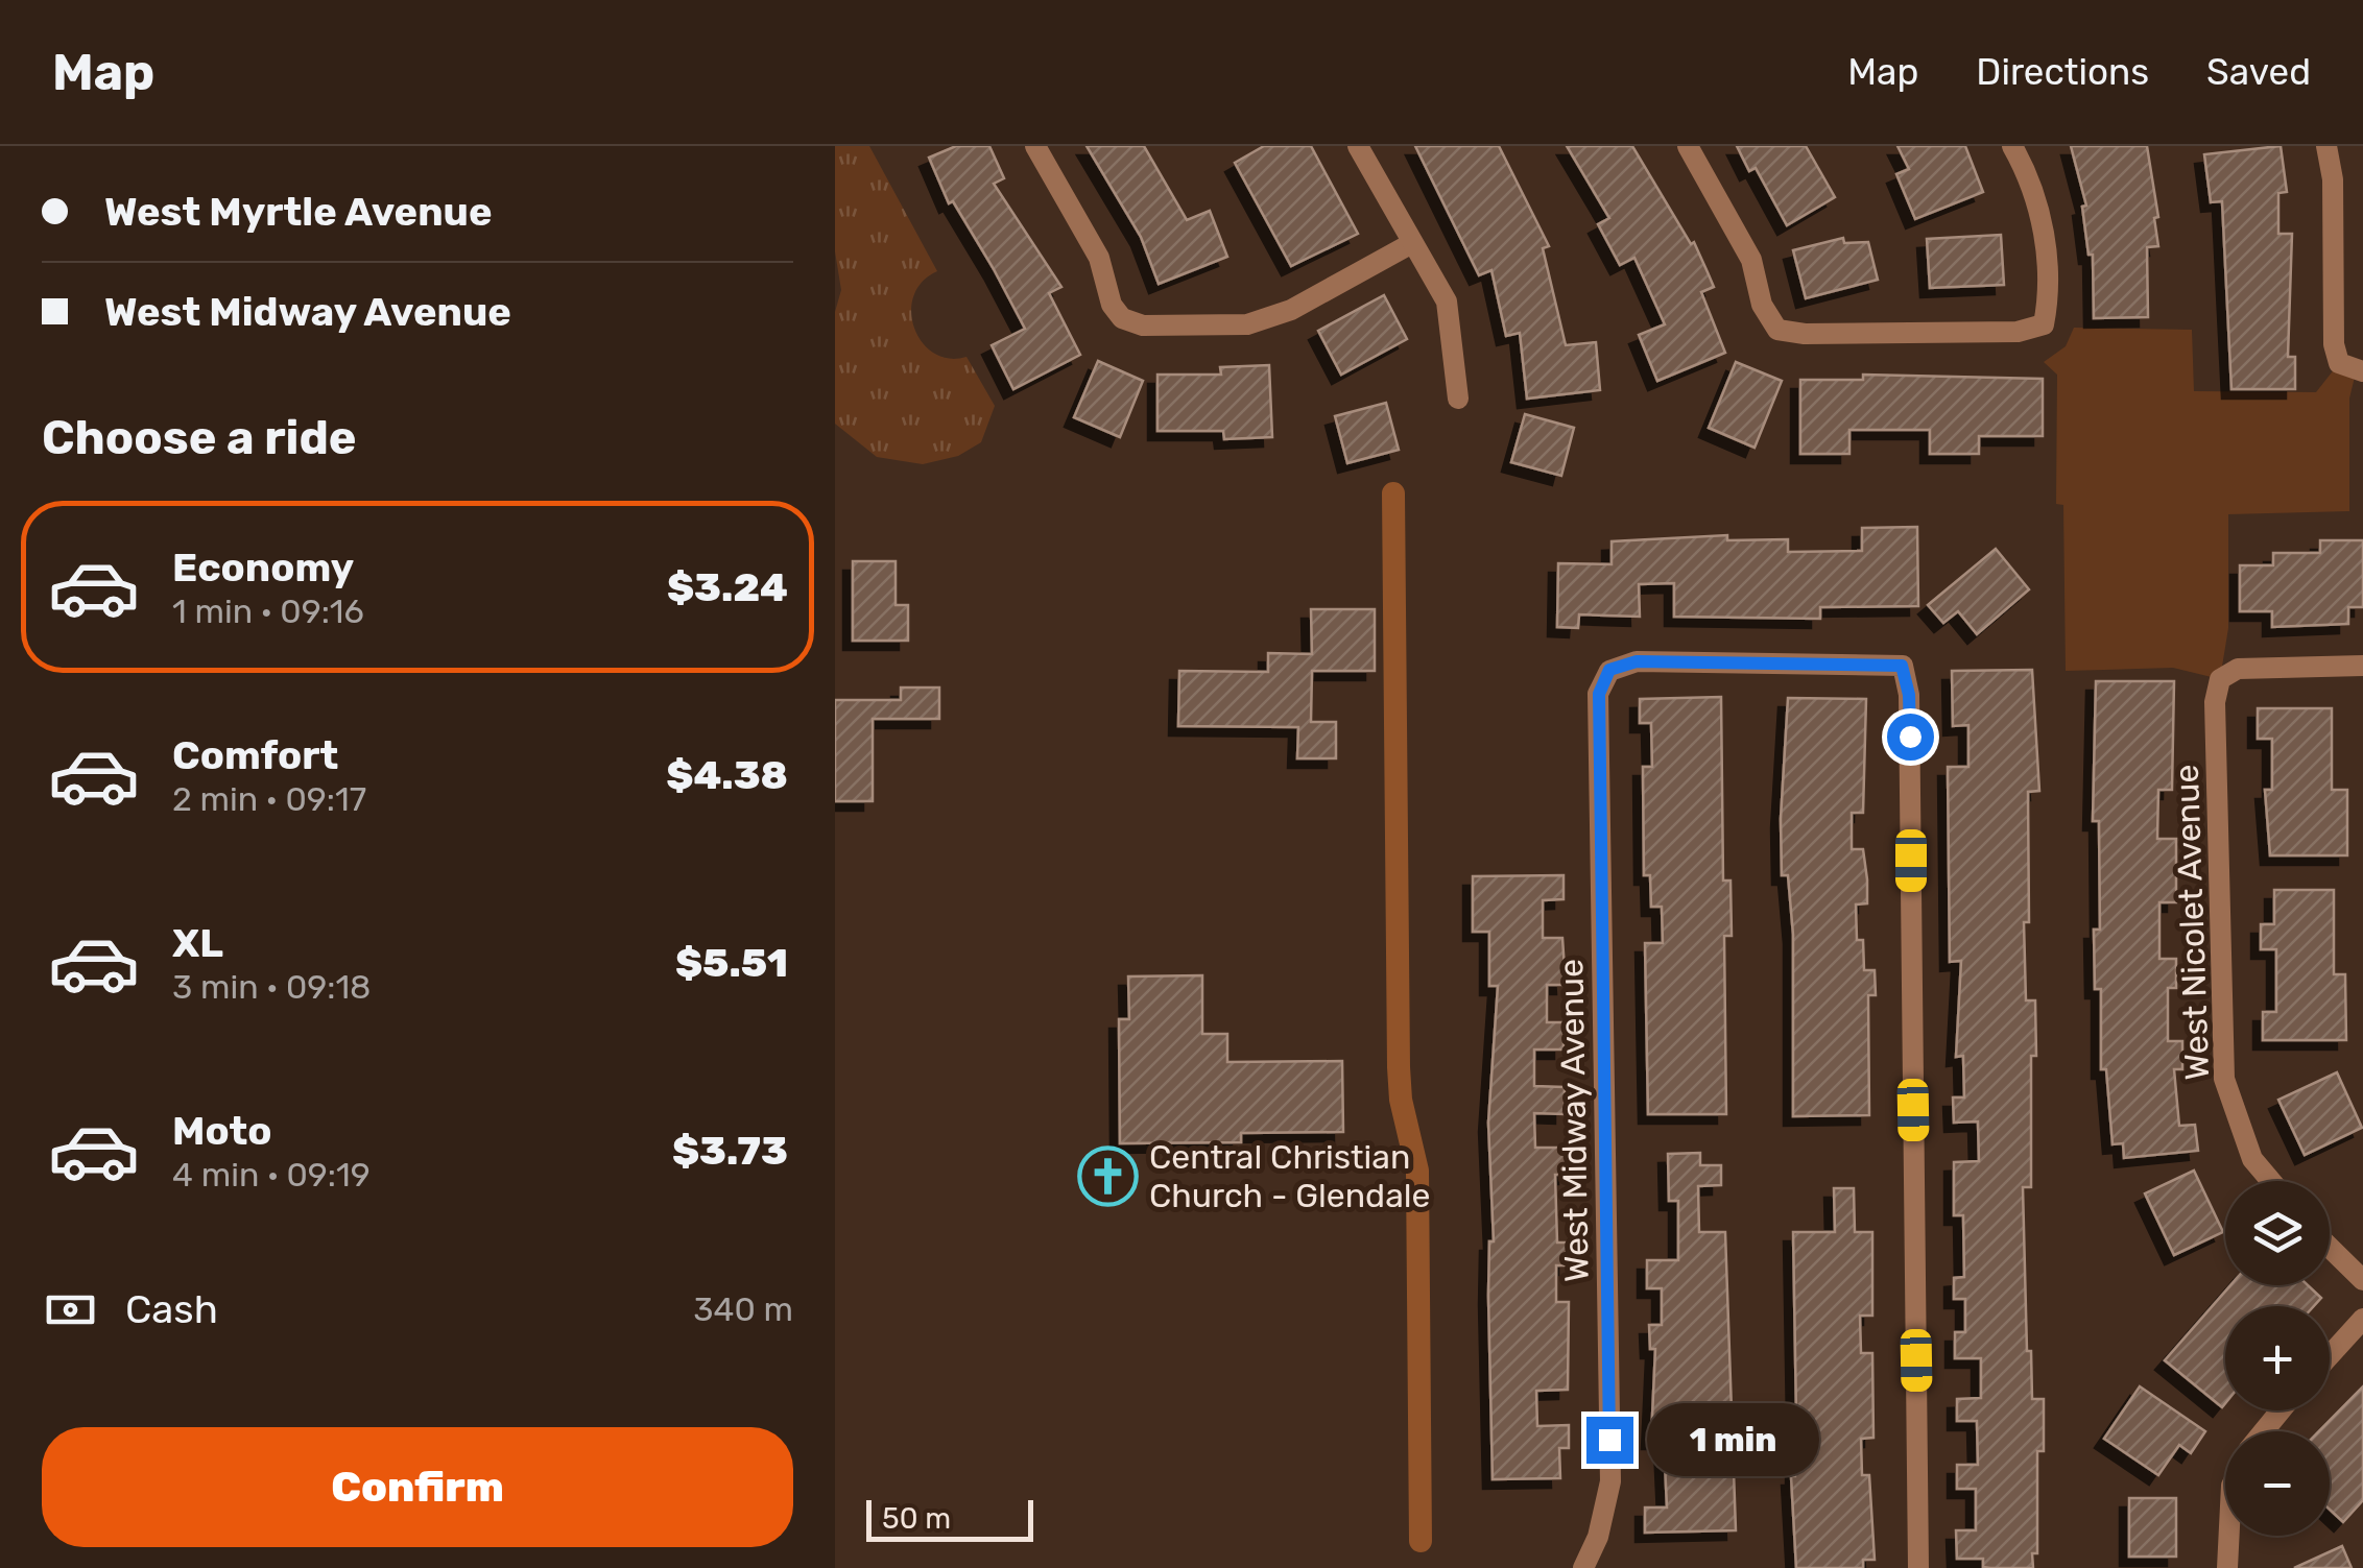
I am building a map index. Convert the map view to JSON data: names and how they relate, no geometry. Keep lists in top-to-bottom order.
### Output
{
  "streets": {
    "street": ["West Nicolet Avenue", "West Midway Avenue"]
  },
  "places": {
    "church": ["Central Christian Church - Glendale"]
  },
  "scale_bar": "50 m",
  "page": {
    "header": "Map",
    "nav": ["Map", "Directions", "Saved"],
    "banner": ["West Myrtle Avenue", "West Midway Avenue"],
    "heading": "Choose a ride",
    "list": [
      {
        "name": "Economy",
        "note": "1 min · 09:16",
        "value": "$3.24"
      },
      {
        "name": "Comfort",
        "note": "2 min · 09:17",
        "value": "$4.38"
      },
      {
        "name": "XL",
        "note": "3 min · 09:18",
        "value": "$5.51"
      },
      {
        "name": "Moto",
        "note": "4 min · 09:19",
        "value": "$3.73"
      }
    ],
    "map_buttons": ["+", "−"],
    "pay": ["Cash", "340 m"],
    "bubble": "1 min",
    "buttons": "Confirm",
    "scale": "50 m"
  }
}
